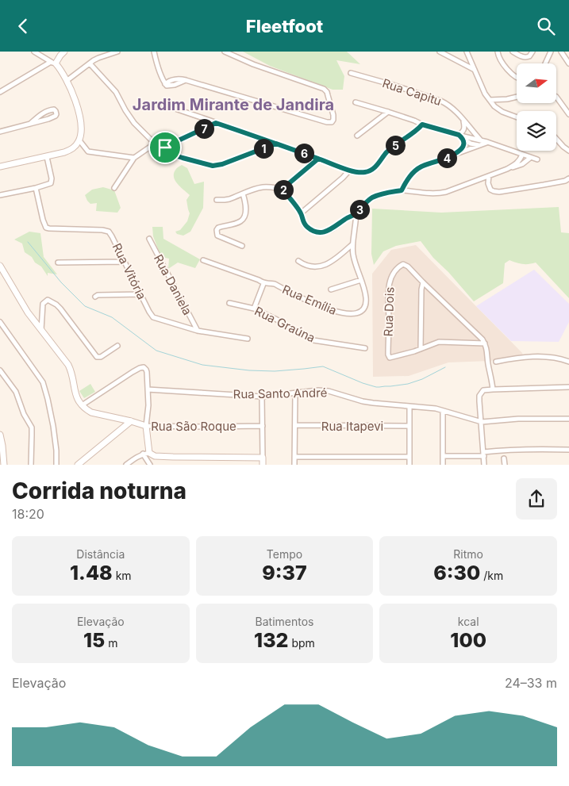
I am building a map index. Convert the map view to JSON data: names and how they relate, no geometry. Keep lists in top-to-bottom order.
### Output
{
  "streets": {
    "street": [
      "Rua Capitu",
      "Rua Vitória",
      "Rua Daniela",
      "Rua Emília",
      "Rua Dois",
      "Rua Graúna",
      "Rua Santo André",
      "Rua São Roque",
      "Rua Itapevi"
    ]
  },
  "crossings": [
    ["Rua Vitória", "Rua Daniela"]
  ],
  "districts": ["Jardim Mirante de Jandira"],
  "north": "right",
  "page": {
    "header": "Fleetfoot",
    "pins": [
      "7",
      "5",
      "1",
      "6",
      "4",
      "2",
      "3"
    ],
    "heading": ["Corrida noturna", "18:20"],
    "stats": [
      ["Distância", "1.48 km"],
      ["Tempo", "9:37"],
      ["Ritmo", "6:30 /km"],
      ["Elevação", "15 m"],
      ["Batimentos", "132 bpm"],
      ["kcal", "100"]
    ],
    "chart": ["Elevação", "24–33 m"]
  }
}
